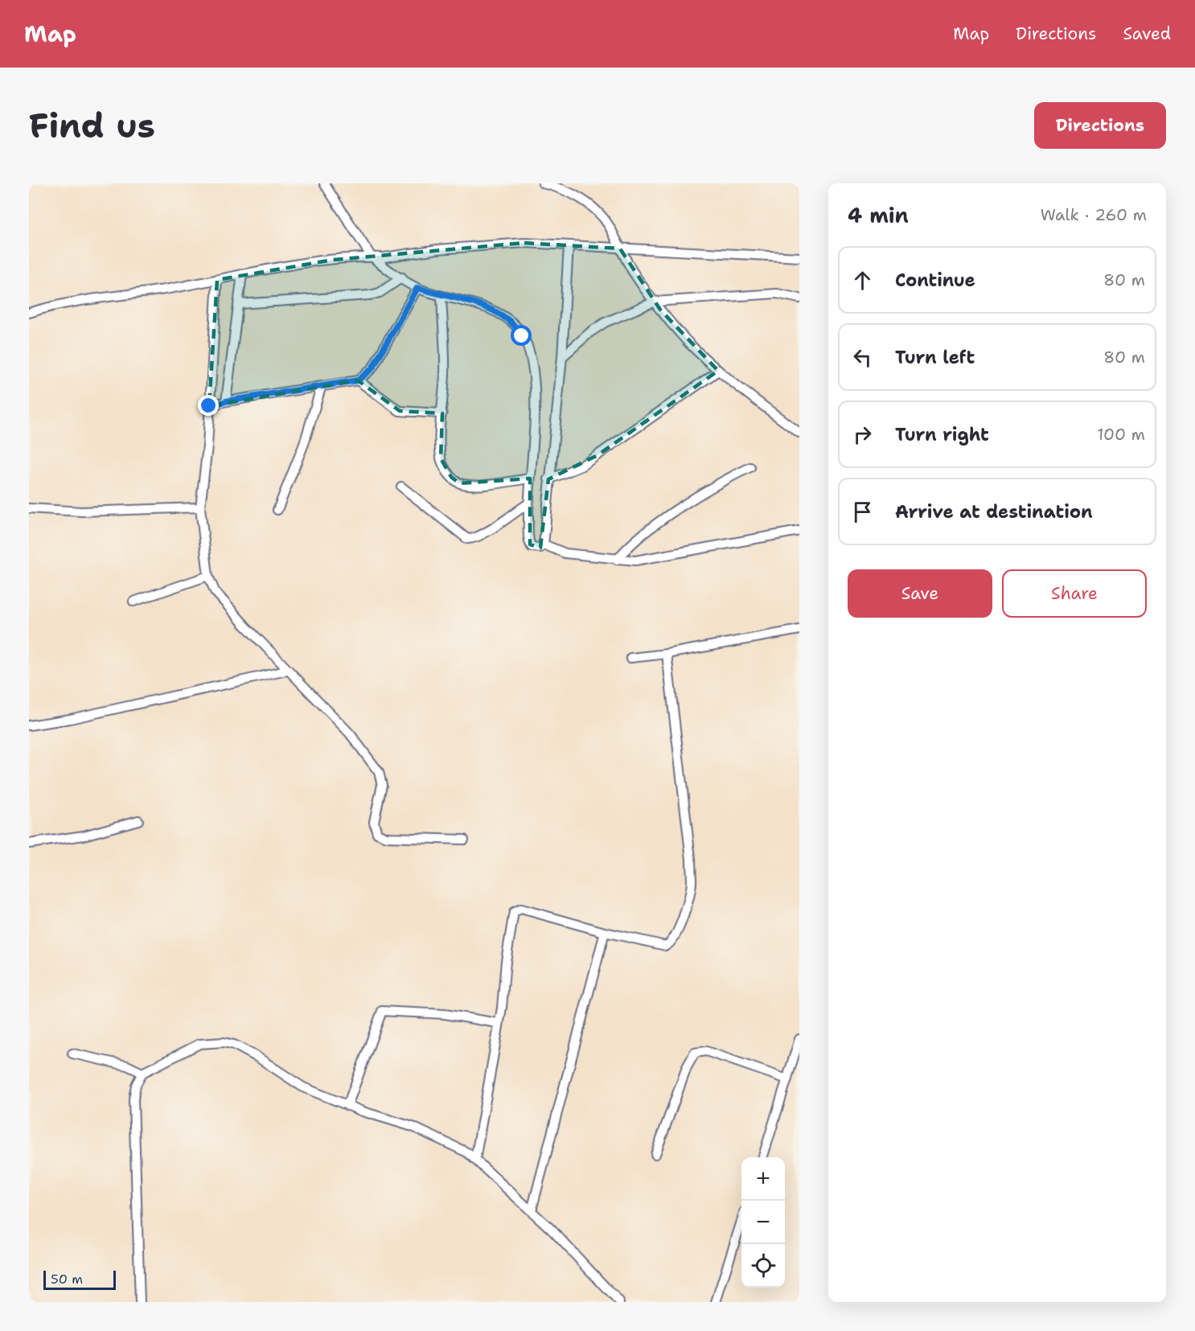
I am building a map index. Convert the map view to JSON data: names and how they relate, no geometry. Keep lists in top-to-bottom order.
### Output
{
  "scale_bar": "50 m",
  "page": {
    "header": "Map",
    "nav": ["Map", "Directions", "Saved"],
    "buttons": [
      "Directions",
      ["Save", "Share"]
    ],
    "title": "Find us",
    "heading": ["4 min", "Walk · 260 m"],
    "list": [
      ["Continue", "80 m"],
      ["Turn left", "80 m"],
      ["Turn right", "100 m"],
      "Arrive at destination"
    ],
    "map_buttons": ["+", "−"],
    "scale": "50 m"
  }
}
